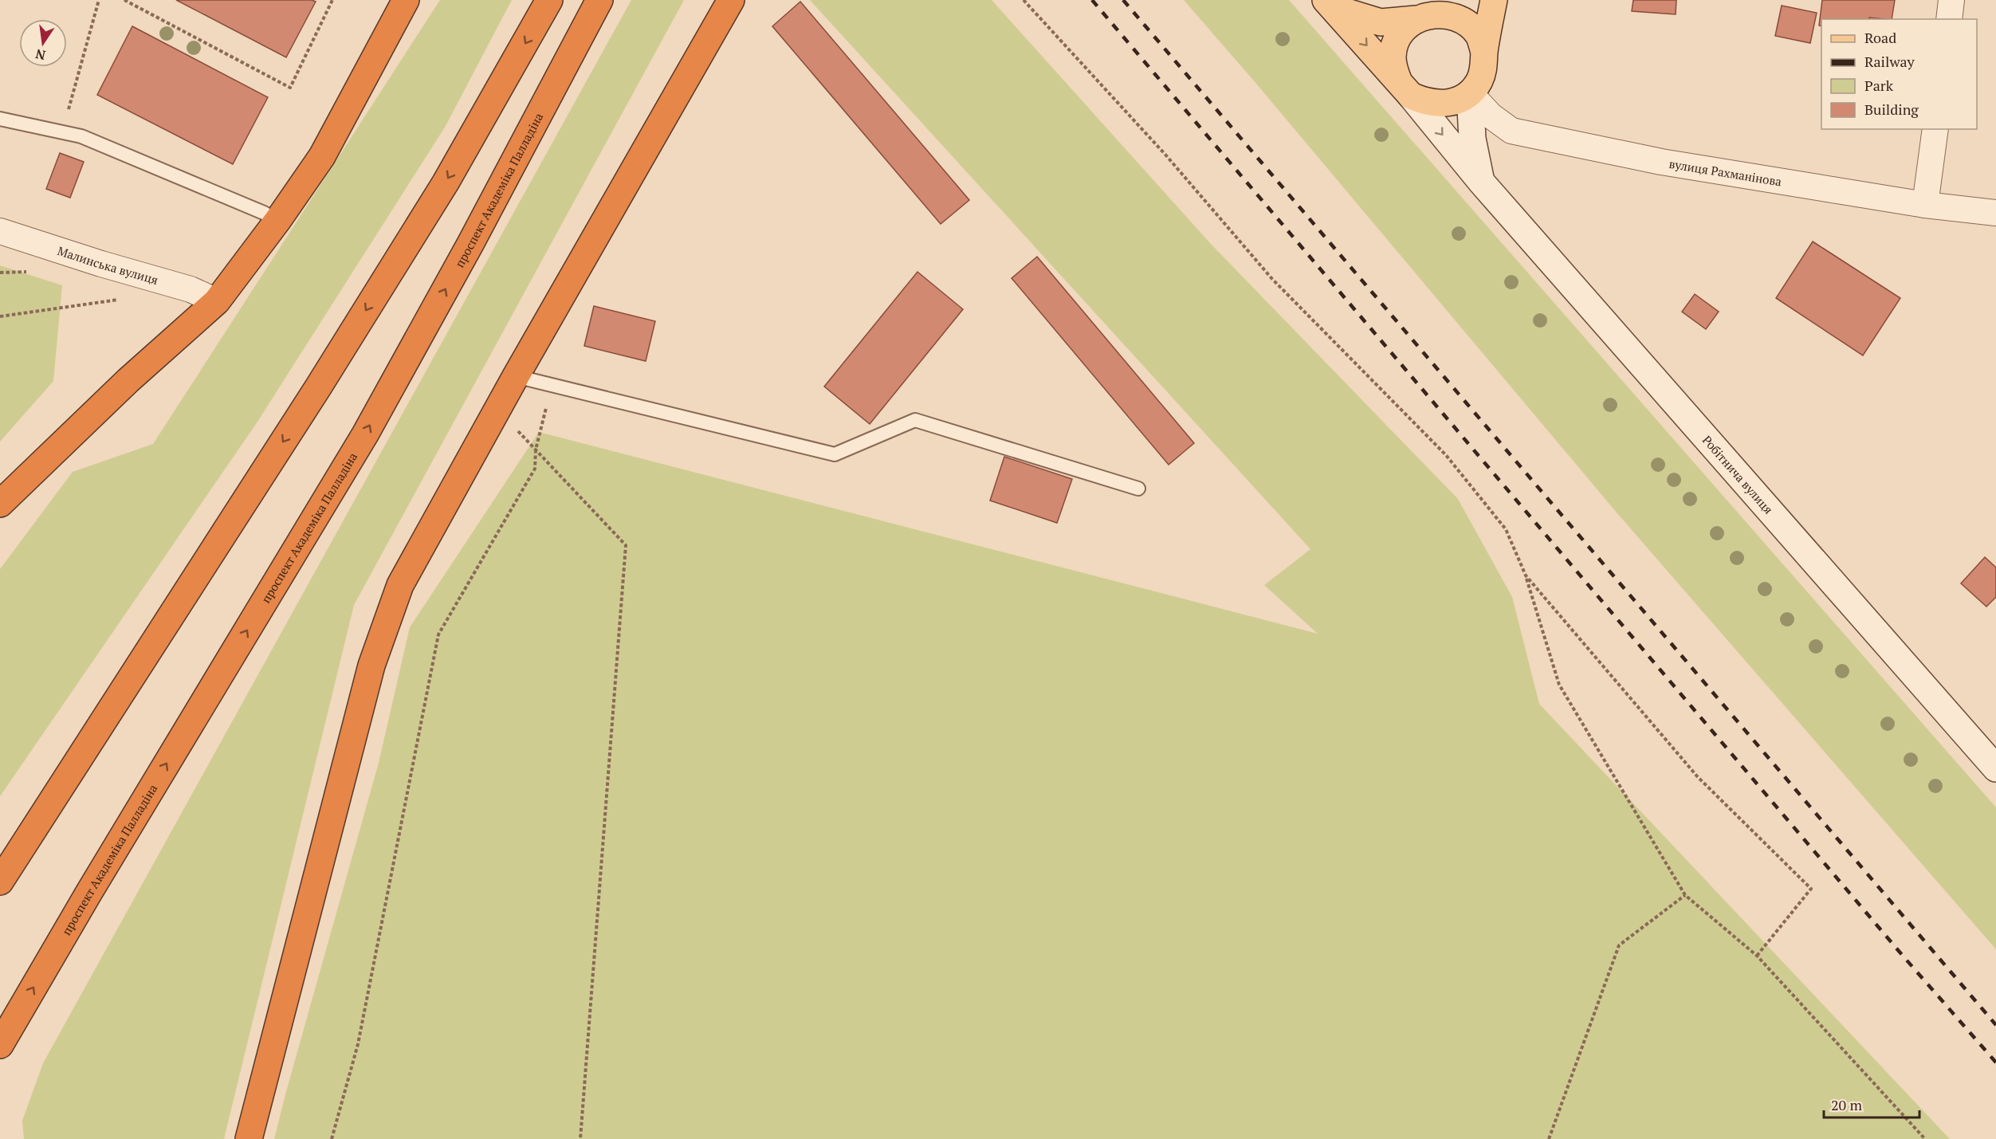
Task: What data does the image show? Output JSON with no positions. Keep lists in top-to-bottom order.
{
  "streets": {
    "highway": ["проспект Академіка Палладіна"],
    "street": ["вулиця Рахманінова", "Малинська вулиця", "Робітнича вулиця"]
  },
  "crossings": [
    ["вулиця Рахманінова", "Робітнича вулиця"]
  ],
  "legend": [
    "Road",
    "Railway",
    "Park",
    "Building"
  ],
  "scale_bar": "20 m",
  "north": "bottom"
}
